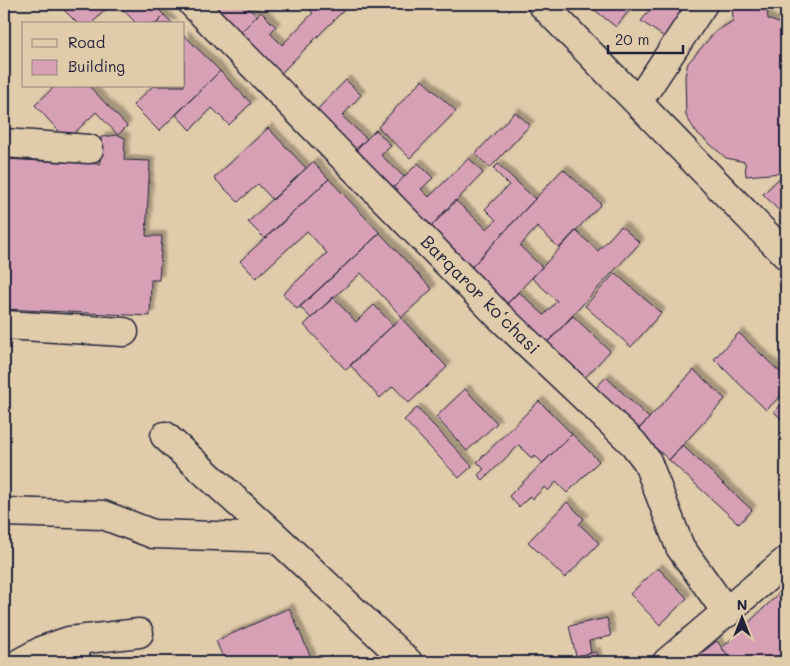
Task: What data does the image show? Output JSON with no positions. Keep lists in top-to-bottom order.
{
  "streets": {
    "street": ["Barqaror koʻchasi"]
  },
  "legend": ["Road", "Building"],
  "scale_bar": "20 m",
  "north": "top"
}
